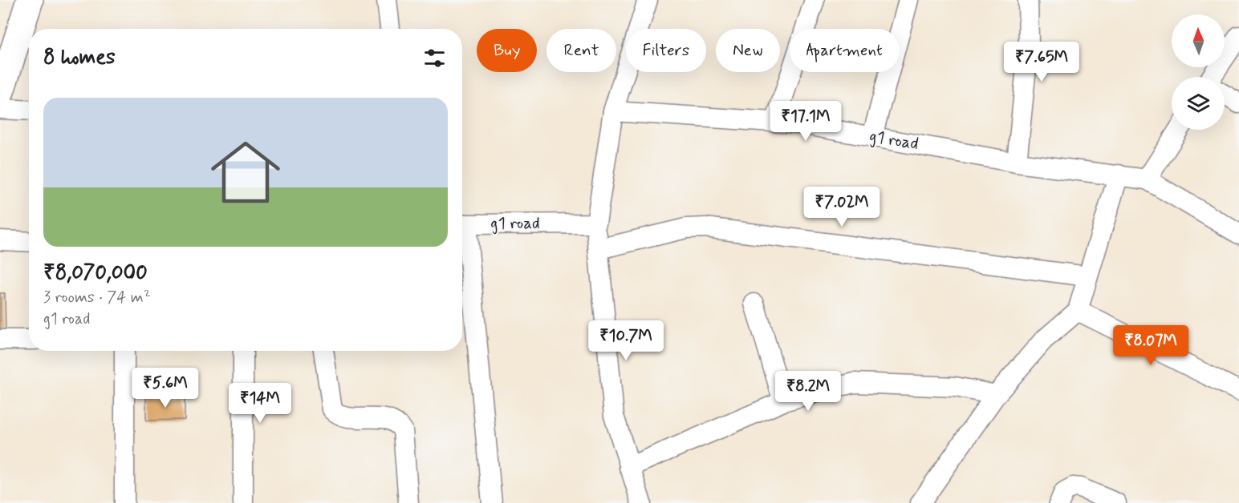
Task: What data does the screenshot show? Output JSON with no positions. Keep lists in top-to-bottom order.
{
  "streets": {
    "street": ["g1 road"]
  },
  "north": "top",
  "page": {
    "chip": [
      "Buy",
      "Rent",
      "Filters",
      "New",
      "Apartment"
    ],
    "heading": "8 homes",
    "price": [
      "₹7.65M",
      "₹17.1M",
      "₹7.02M",
      "₹10.7M",
      "₹8.07M",
      "₹5.6M",
      "₹8.2M",
      "₹14M"
    ],
    "list": [
      {
        "name": "₹8,070,000",
        "note": "3 rooms · 74 m² · g1 road"
      }
    ]
  }
}
